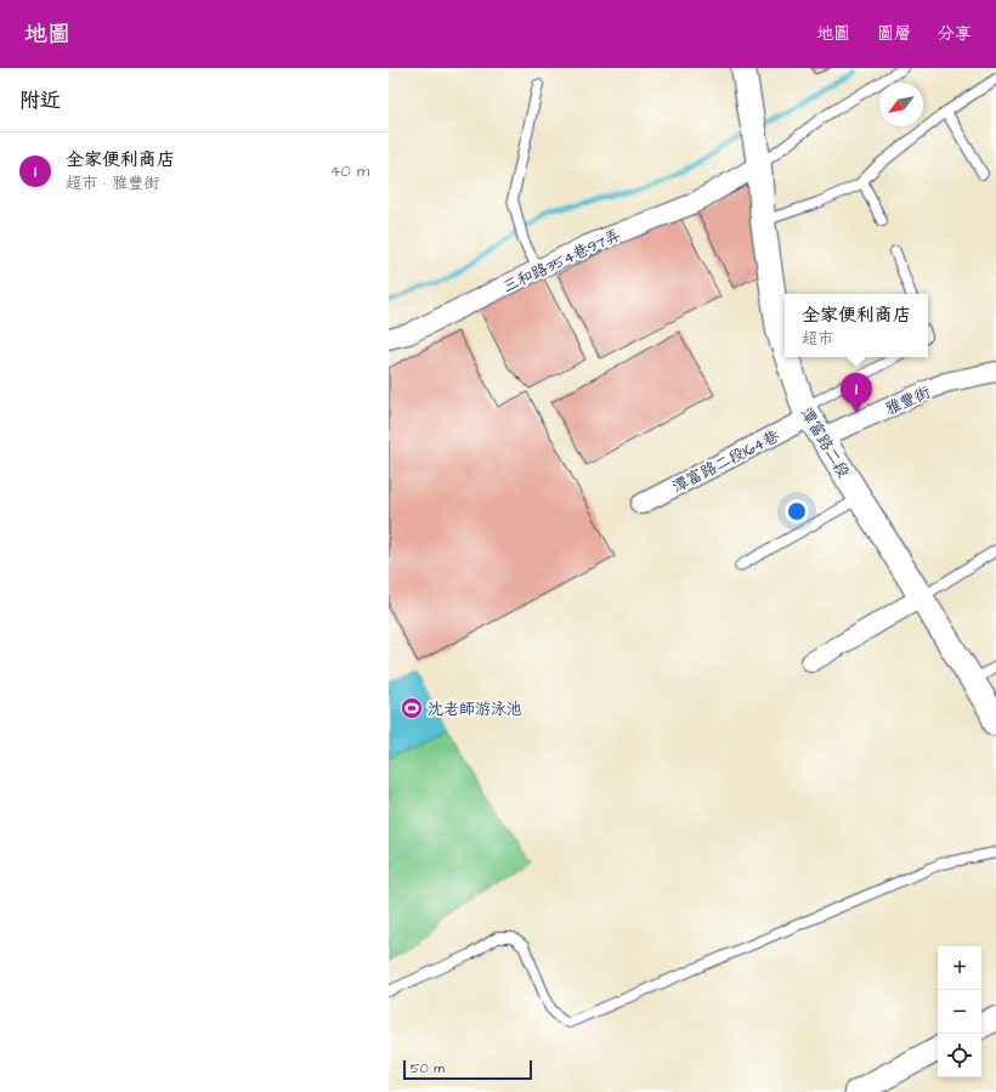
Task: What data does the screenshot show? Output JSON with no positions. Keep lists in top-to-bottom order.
{
  "streets": {
    "street": [
      "三和路354巷97弄",
      "雅豐街",
      "潭富路二段",
      "潭富路二段164巷"
    ]
  },
  "crossings": [
    ["三和路354巷97弄", "潭富路二段"],
    ["雅豐街", "潭富路二段"],
    ["潭富路二段", "潭富路二段164巷"]
  ],
  "places": {
    "sports": ["沈老師游泳池"]
  },
  "scale_bar": "50 m",
  "north": "bottom left",
  "page": {
    "header": "地圖",
    "nav": ["地圖", "圖層", "分享"],
    "heading": "附近",
    "list": [
      {
        "mark": "1",
        "name": "全家便利商店",
        "note": "超市 · 雅豐街",
        "value": "40 m"
      }
    ],
    "popup": ["全家便利商店", "超市"],
    "pins": "1",
    "map_buttons": ["+", "−"],
    "scale": "50 m"
  }
}
